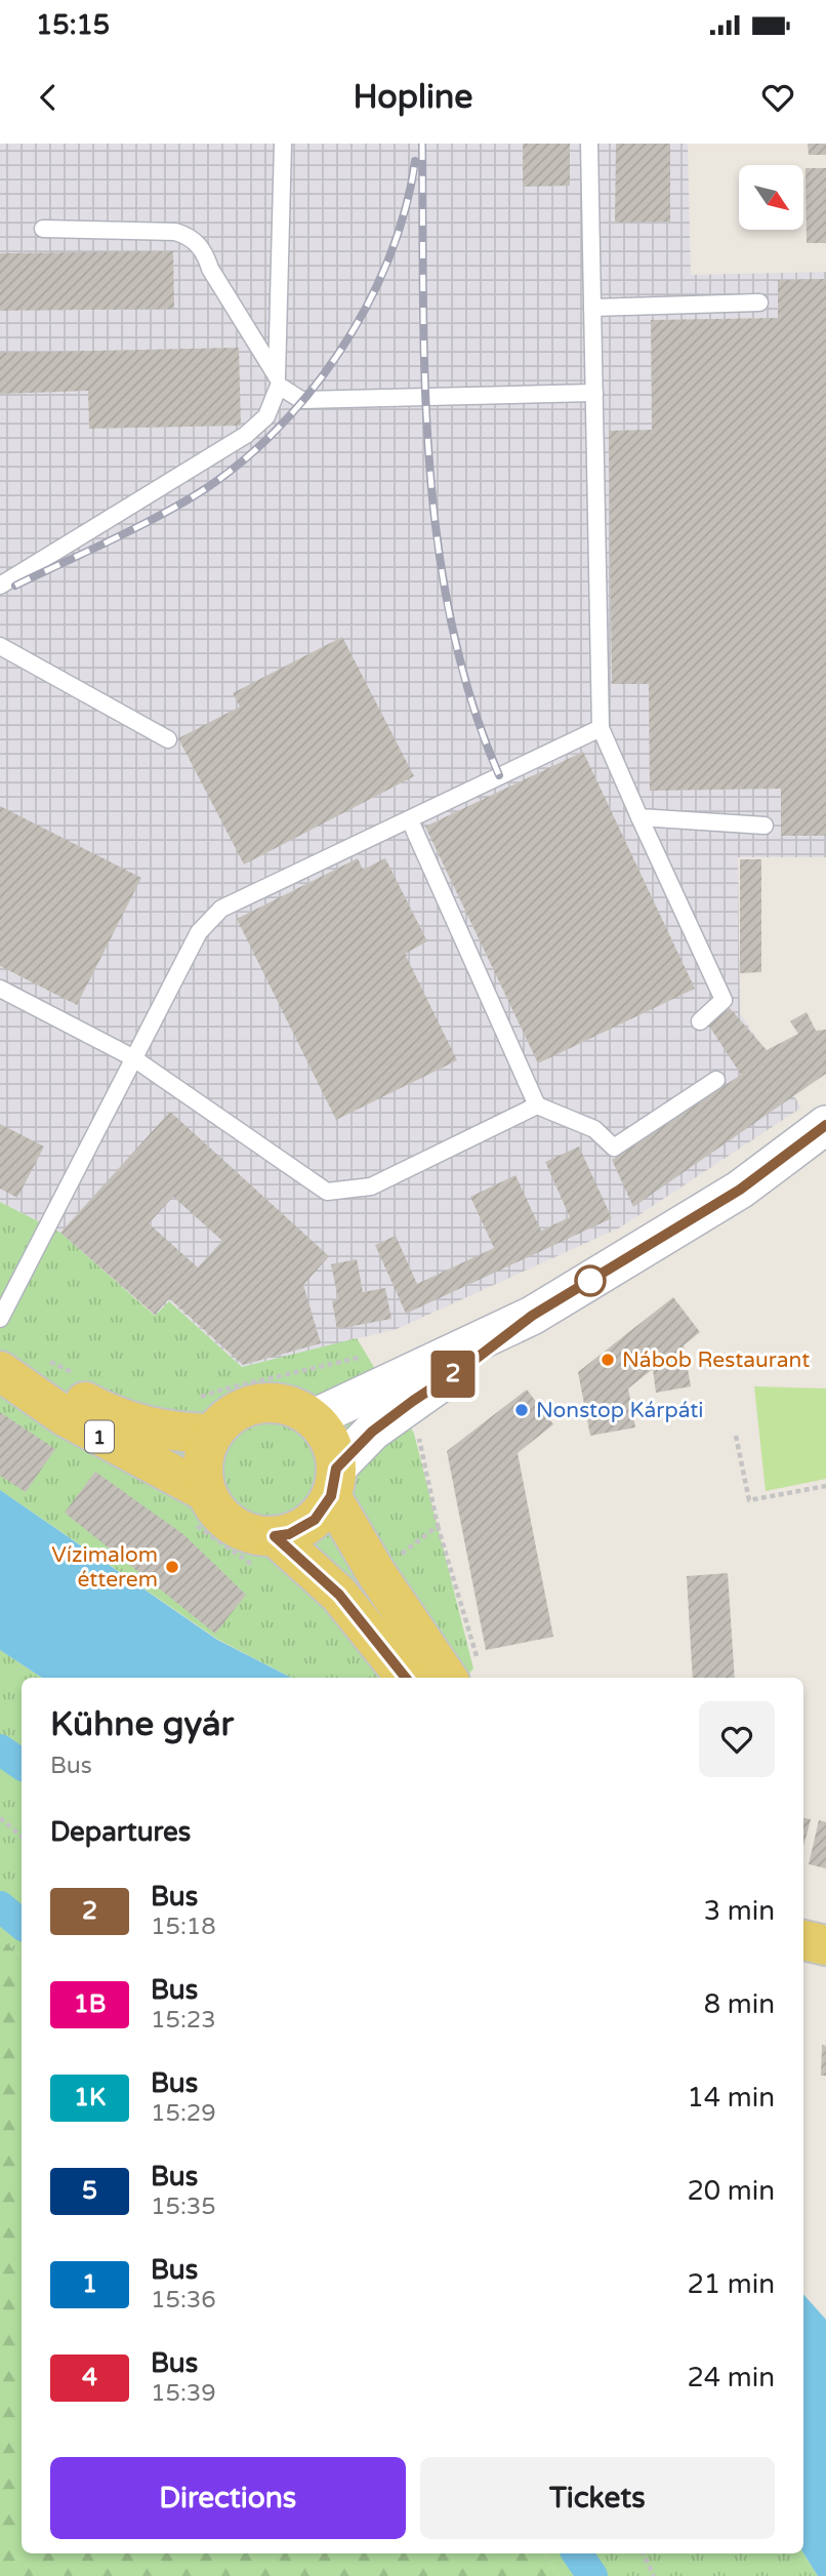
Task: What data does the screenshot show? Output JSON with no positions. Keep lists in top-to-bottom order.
{
  "streets": {
    "main road": ["1"]
  },
  "places": ["Nábob Restaurant", "Nonstop Kárpáti", "Vízimalom étterem"],
  "lines": ["bus line 2"],
  "north": "bottom right",
  "page": {
    "status": "15:15",
    "header": "Hopline",
    "on_map": "2",
    "heading": [
      ["Kühne gyár", "Bus"],
      "Departures"
    ],
    "list": [
      {
        "mark": "2",
        "name": "Bus",
        "note": "15:18",
        "value": "3 min"
      },
      {
        "mark": "1B",
        "name": "Bus",
        "note": "15:23",
        "value": "8 min"
      },
      {
        "mark": "1K",
        "name": "Bus",
        "note": "15:29",
        "value": "14 min"
      },
      {
        "mark": "5",
        "name": "Bus",
        "note": "15:35",
        "value": "20 min"
      },
      {
        "mark": "1",
        "name": "Bus",
        "note": "15:36",
        "value": "21 min"
      },
      {
        "mark": "4",
        "name": "Bus",
        "note": "15:39",
        "value": "24 min"
      }
    ],
    "buttons": ["Directions", "Tickets"]
  }
}
